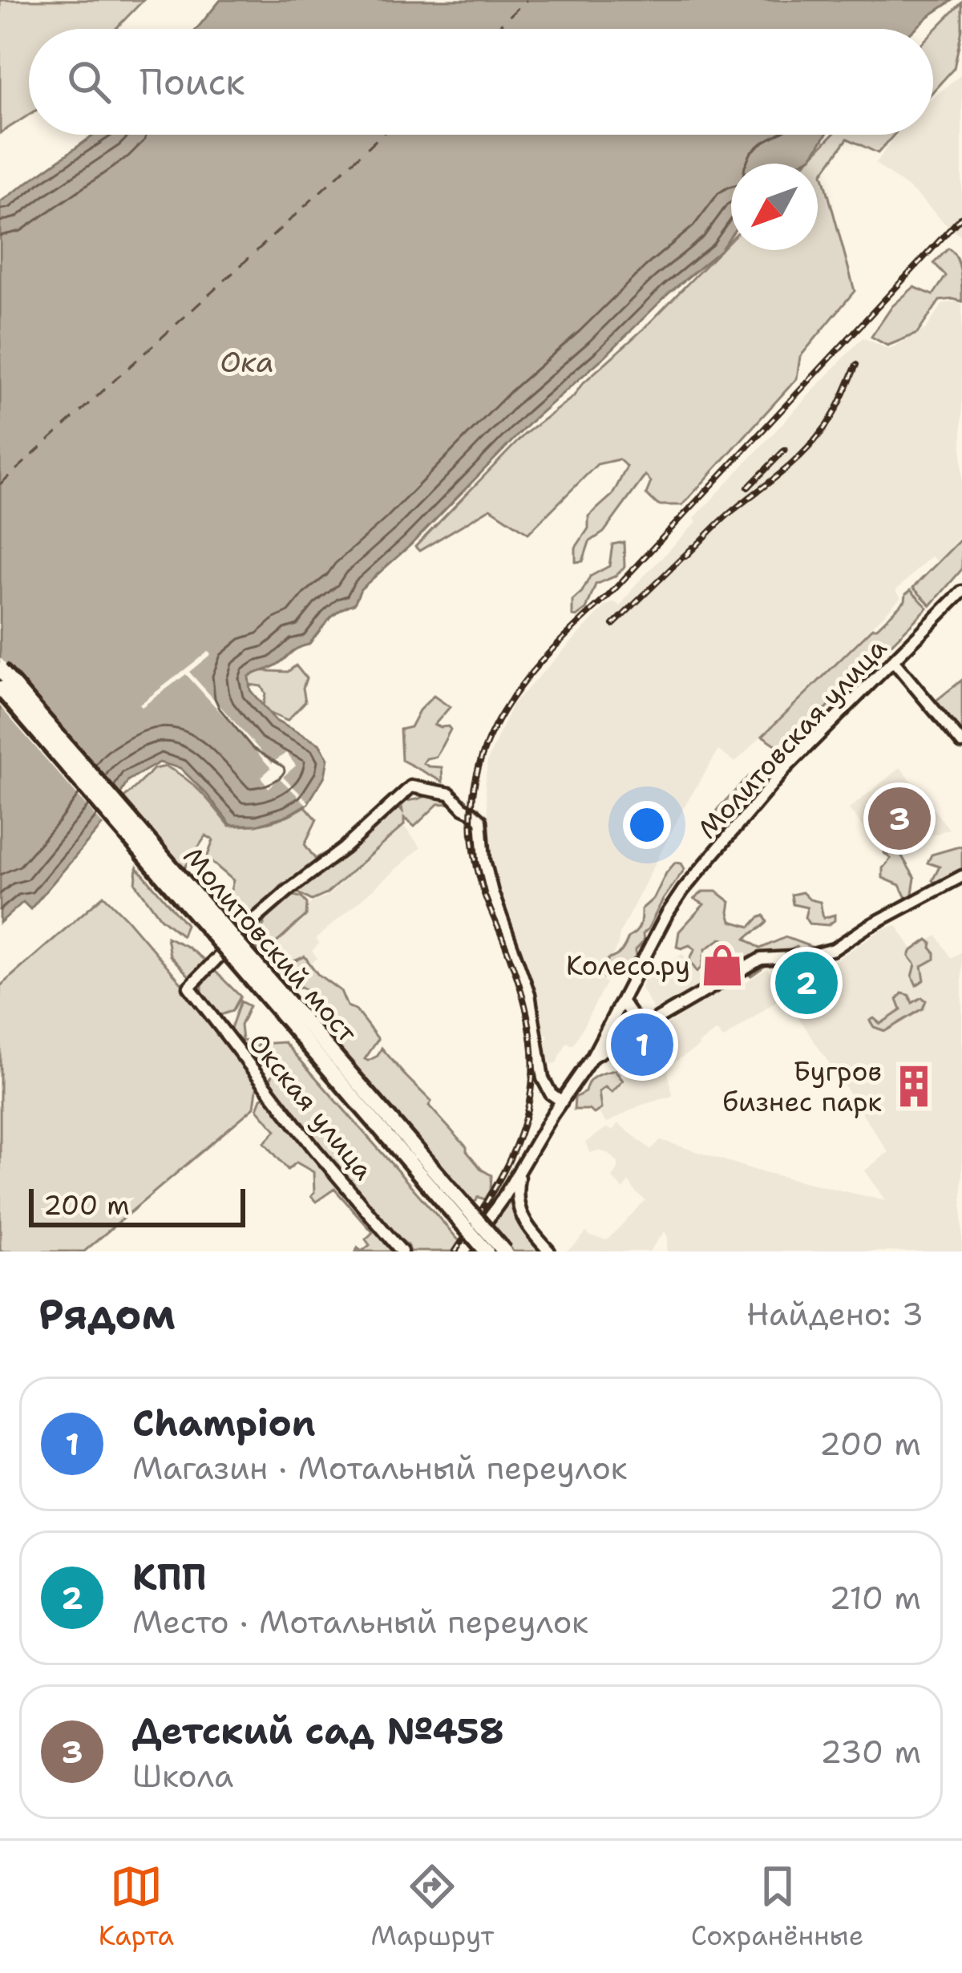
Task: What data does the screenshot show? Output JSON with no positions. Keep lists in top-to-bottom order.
{
  "streets": {
    "main road": ["Молитовский мост"],
    "street": ["Молитовская улица", "Окская улица"]
  },
  "crossings": [
    ["Молитовская улица", "Окская улица"]
  ],
  "water": ["Ока"],
  "places": {
    "shop": ["Колесо.ру"],
    "building": ["Бугров бизнес парк"]
  },
  "scale_bar": "200 m",
  "north": "bottom left",
  "page": {
    "search": "Поиск",
    "pins": ["3", "2", "1"],
    "scale": "200 m",
    "heading": ["Рядом", "Найдено: 3"],
    "list": [
      {
        "mark": "1",
        "name": "Champion",
        "note": "Магазин · Мотальный переулок",
        "value": "200 m"
      },
      {
        "mark": "2",
        "name": "КПП",
        "note": "Место · Мотальный переулок",
        "value": "210 m"
      },
      {
        "mark": "3",
        "name": "Детский сад №458",
        "note": "Школа",
        "value": "230 m"
      }
    ],
    "nav": ["Карта", "Маршрут", "Сохранённые"]
  }
}
